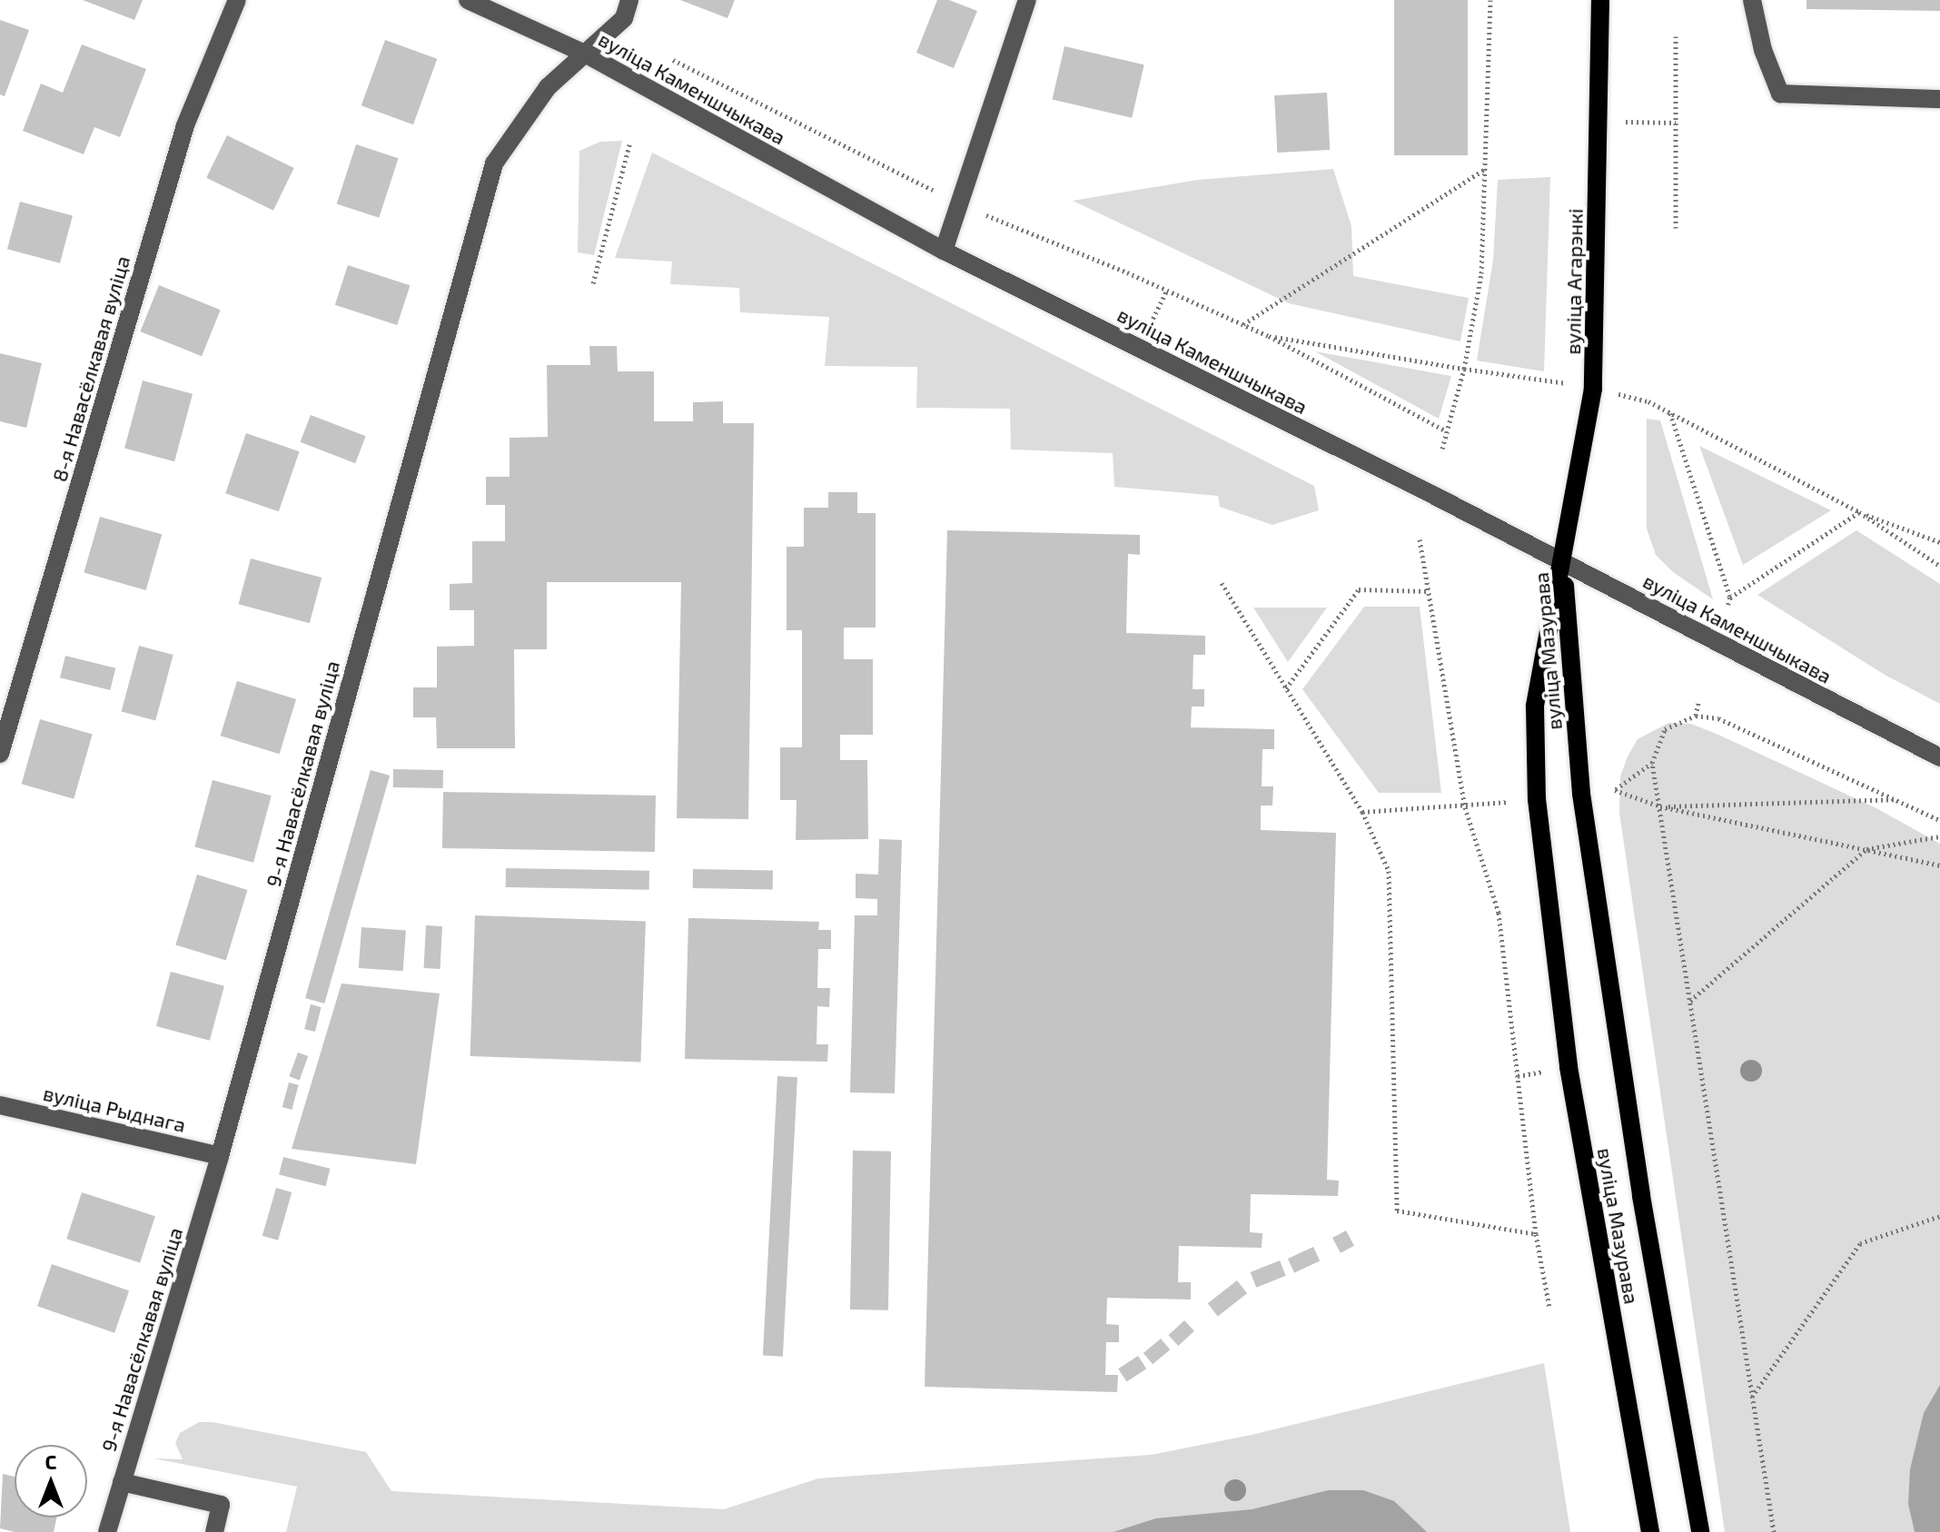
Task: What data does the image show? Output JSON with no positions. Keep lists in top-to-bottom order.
{
  "streets": {
    "main road": ["вуліца Агарэнкі", "вуліца Мазурава"],
    "street": [
      "вуліца Каменшчыкава",
      "8-я Навасёлкавая вуліца",
      "9-я Навасёлкавая вуліца",
      "вуліца Рыднага"
    ]
  },
  "crossings": [
    ["вуліца Каменшчыкава", "вуліца Агарэнкі"],
    ["вуліца Каменшчыкава", "вуліца Мазурава"],
    ["вуліца Каменшчыкава", "9-я Навасёлкавая вуліца"],
    ["вуліца Агарэнкі", "вуліца Мазурава"],
    ["9-я Навасёлкавая вуліца", "вуліца Рыднага"]
  ],
  "north": "top"
}
